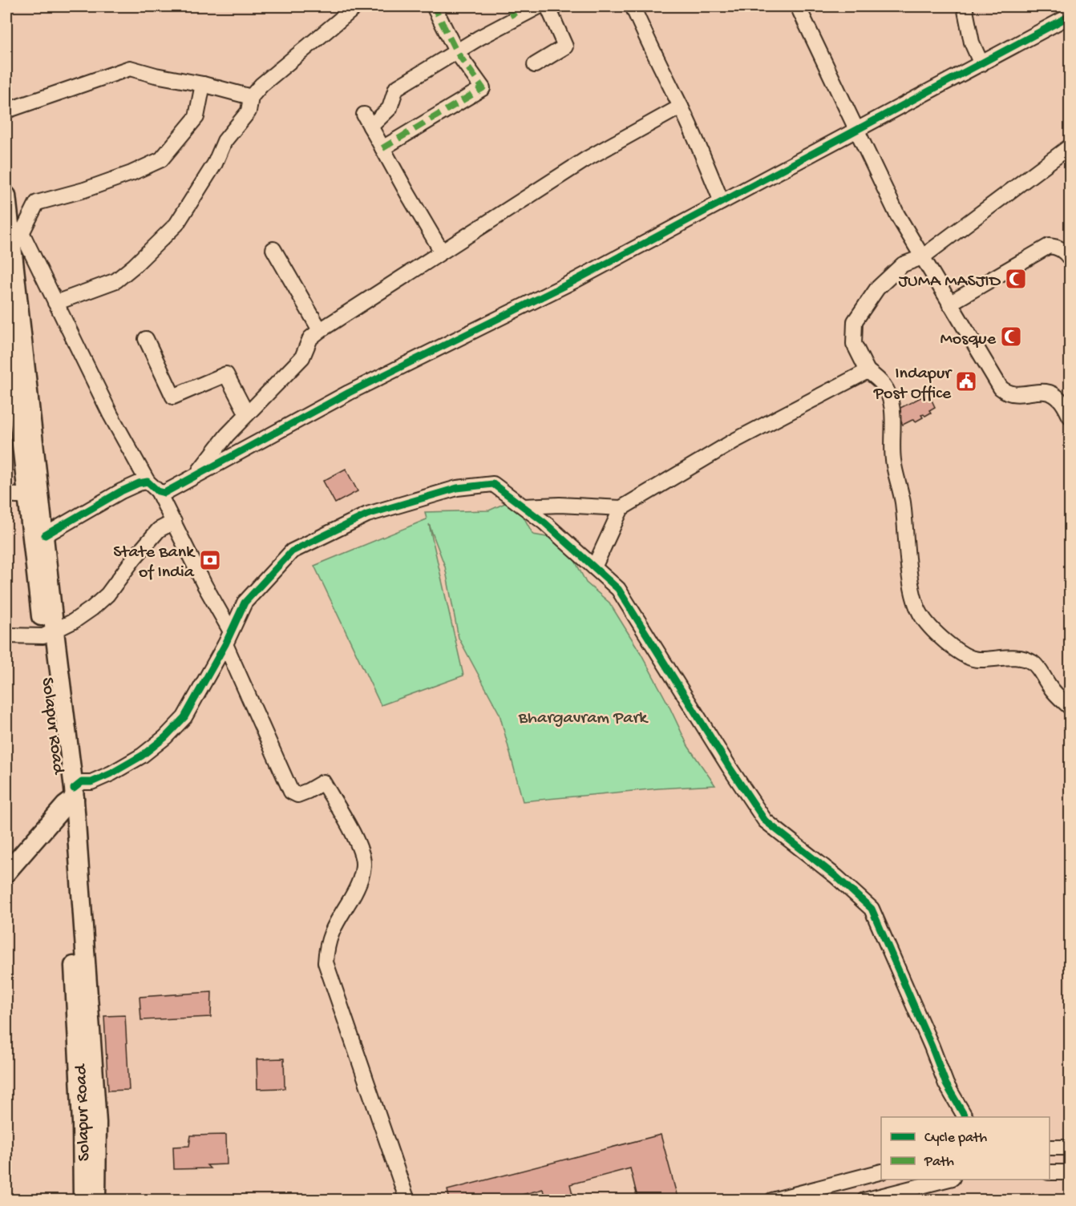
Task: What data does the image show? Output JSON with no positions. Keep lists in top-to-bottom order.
{
  "streets": {
    "main road": ["Solapur Road"]
  },
  "parks": ["Bhargavram Park"],
  "places": {
    "mosque": ["JUMA MASJID", "Mosque"],
    "public building": ["Indapur Post Office"],
    "bank": ["State Bank of India"]
  },
  "legend": ["Cycle path", "Path"]
}
